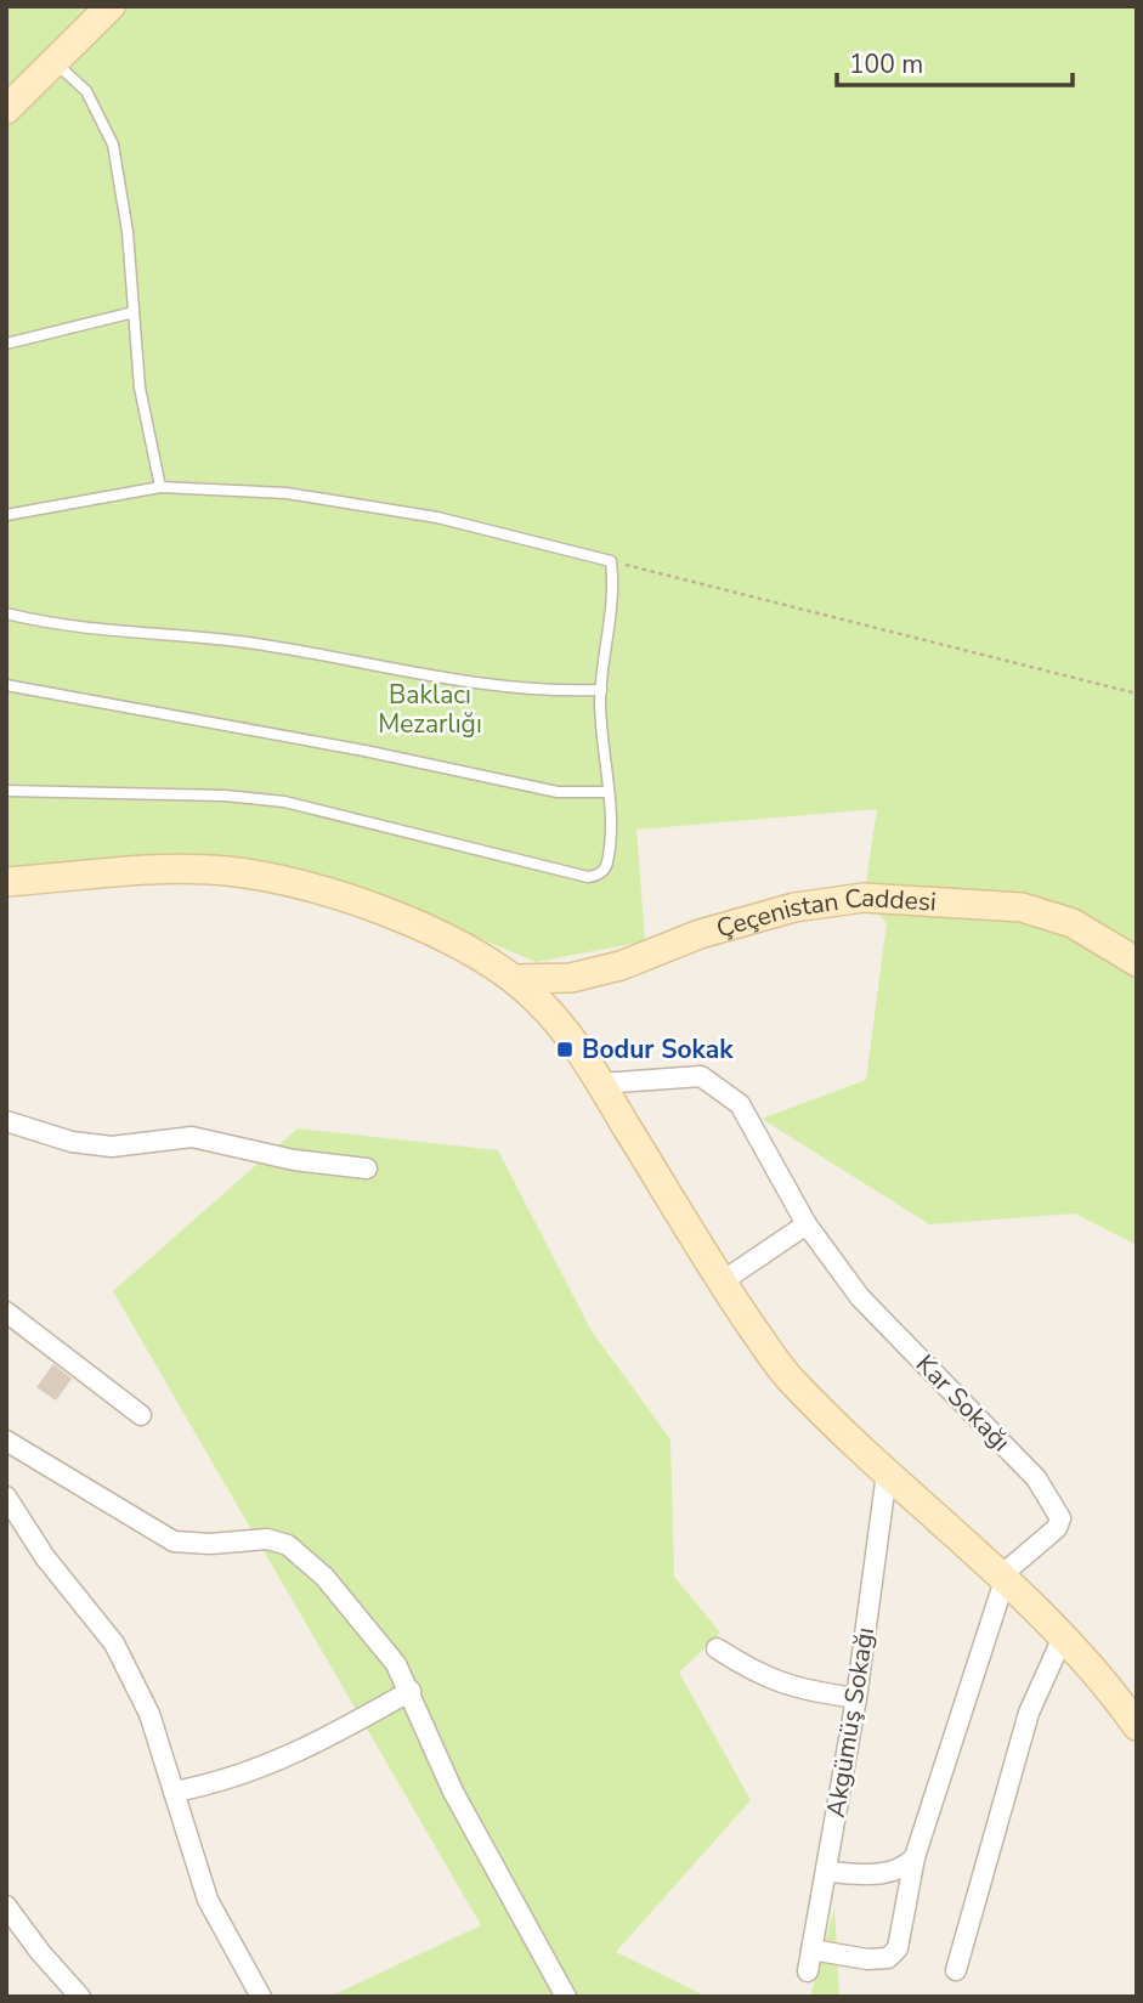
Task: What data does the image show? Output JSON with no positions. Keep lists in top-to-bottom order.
{
  "streets": {
    "street": ["Çeçenistan Caddesi", "Kar Sokağı", "Akgümüş Sokağı"]
  },
  "parks": ["Baklacı Mezarlığı"],
  "places": {
    "transit": ["Bodur Sokak"]
  },
  "scale_bar": "100 m"
}
